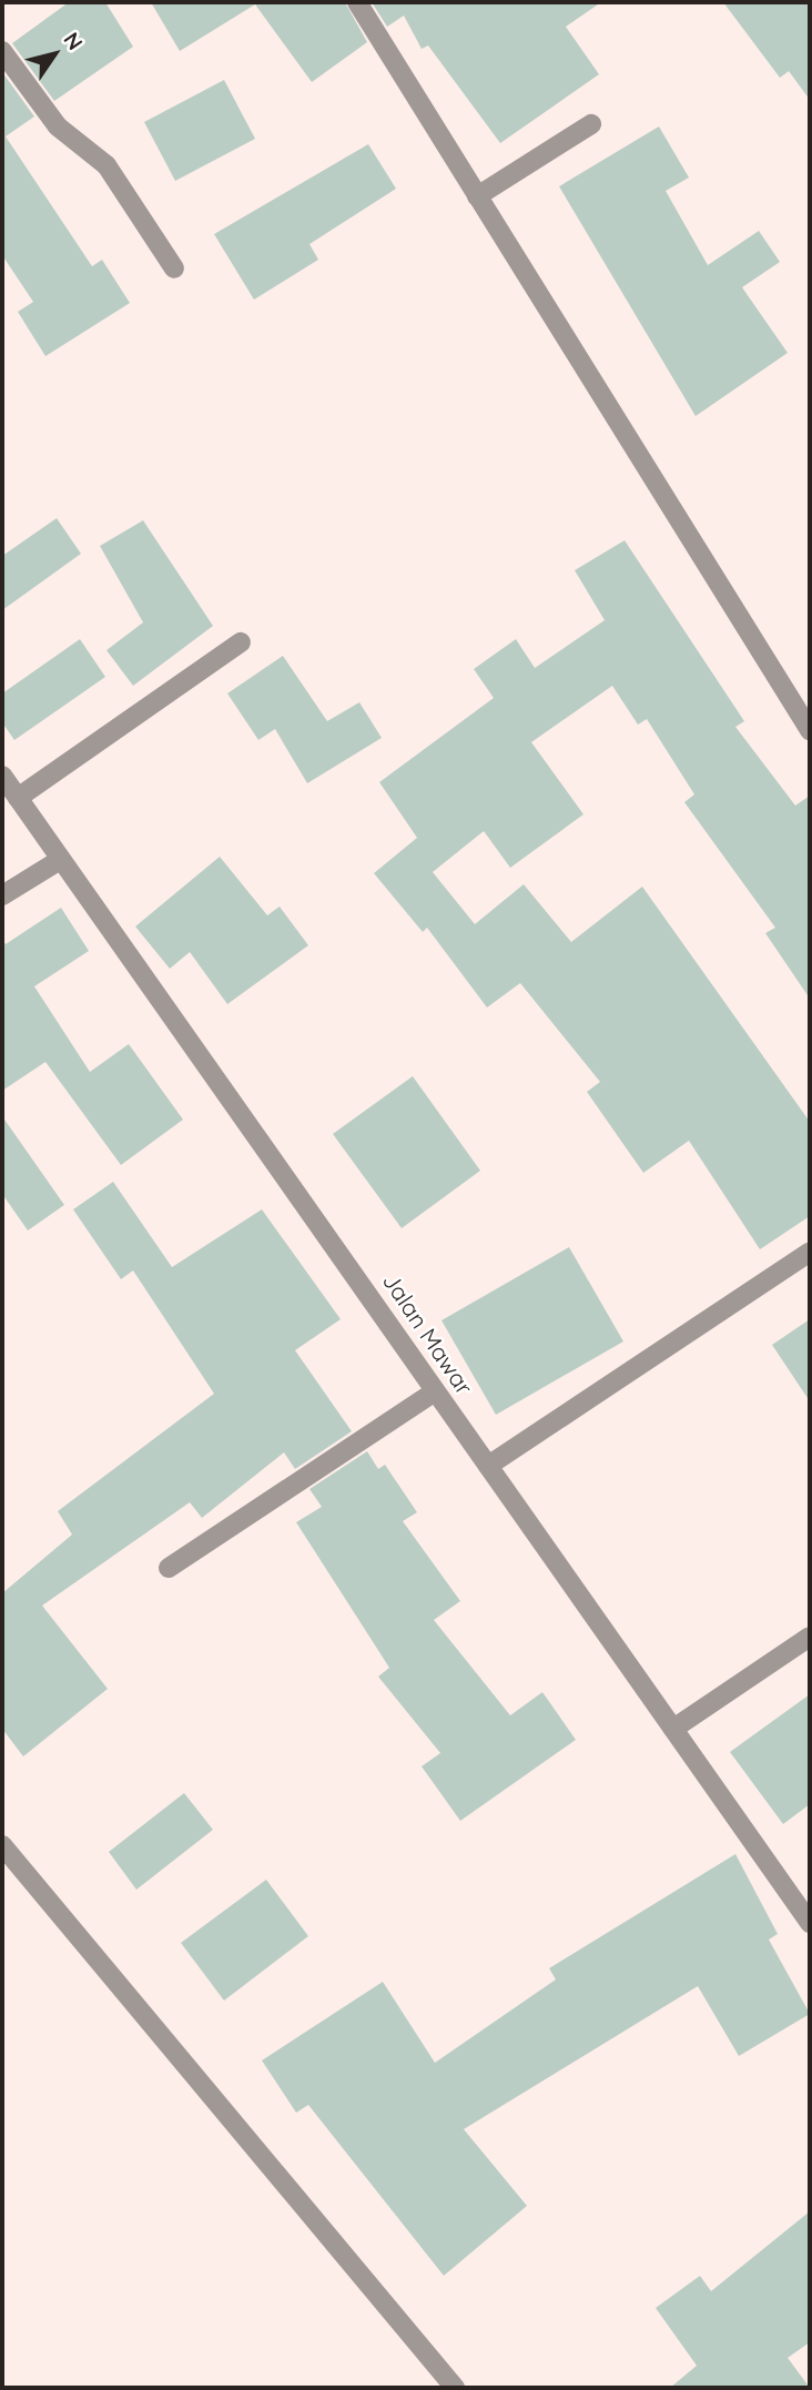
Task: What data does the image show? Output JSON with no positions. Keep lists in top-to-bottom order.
{
  "streets": {
    "street": ["Jalan Mawar"]
  },
  "north": "top right"
}
